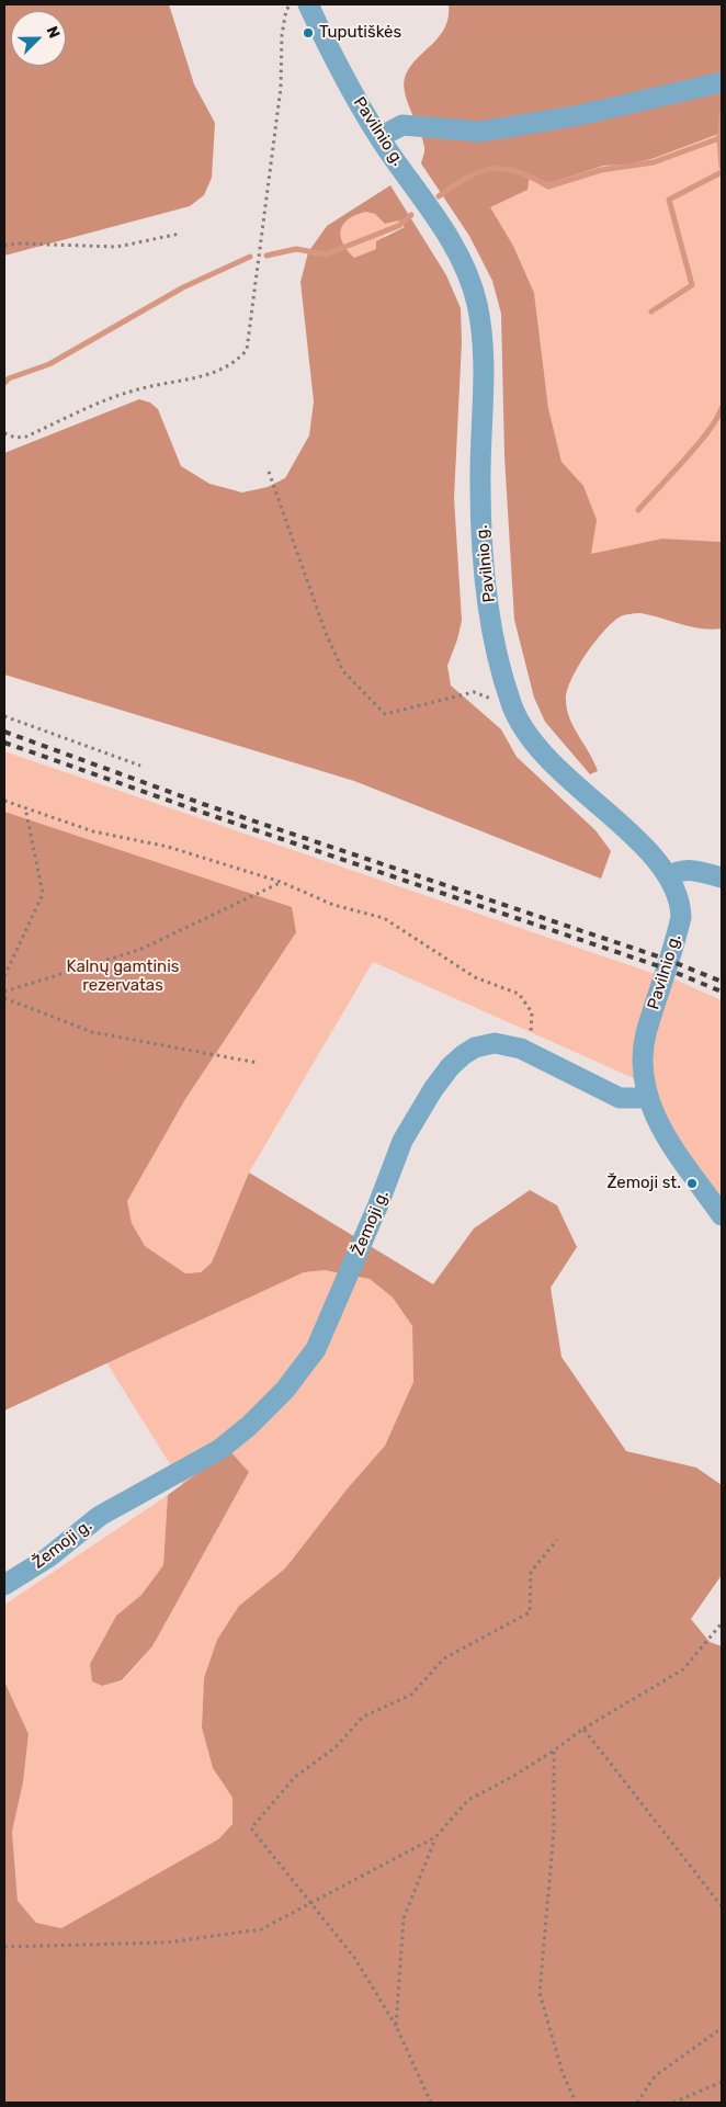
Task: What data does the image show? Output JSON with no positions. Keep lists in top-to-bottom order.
{
  "streets": {
    "street": ["Pavilnio g.", "Žemoji g."]
  },
  "crossings": [
    ["Pavilnio g.", "Žemoji g."]
  ],
  "parks": ["Kalnų gamtinis rezervatas"],
  "places": ["Tuputiškės", "Žemoji st."],
  "north": "top right"
}
